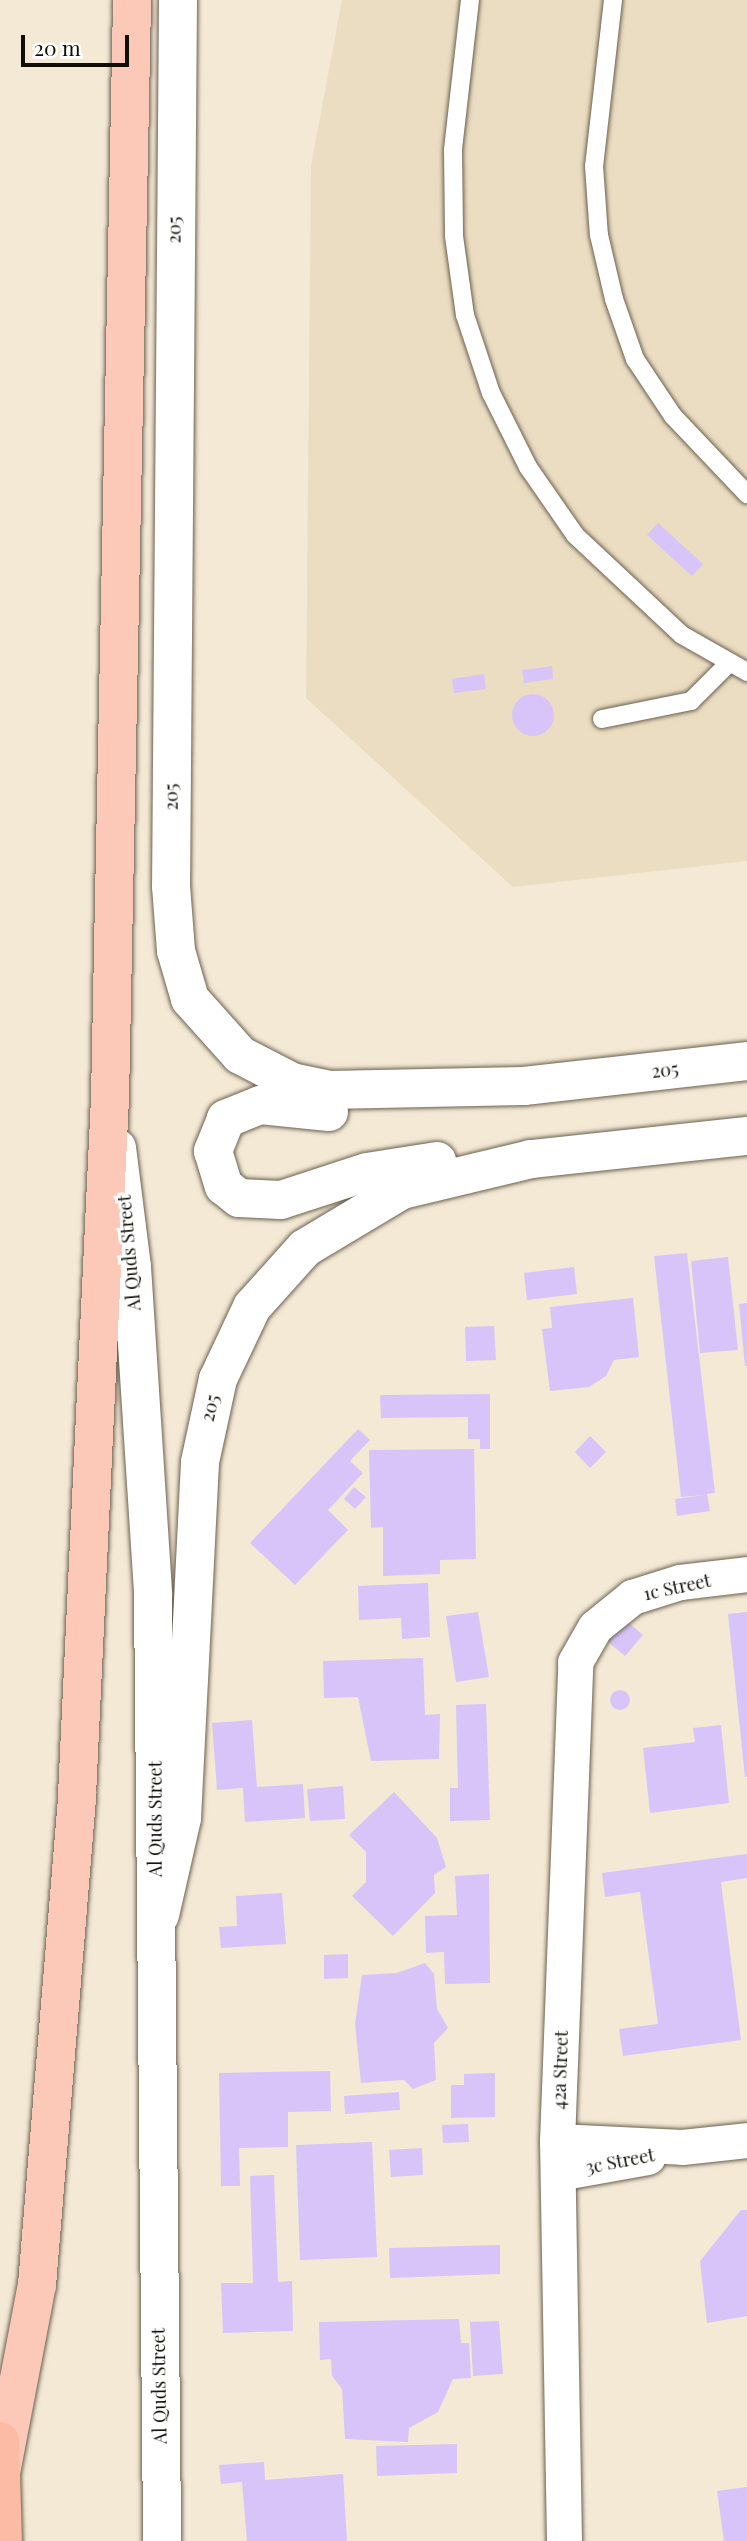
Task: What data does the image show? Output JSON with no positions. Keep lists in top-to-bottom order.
{
  "streets": {
    "street": [
      "205",
      "Al Quds Street",
      "1c Street",
      "42a Street",
      "3c Street"
    ]
  },
  "crossings": [
    ["205", "Al Quds Street"],
    ["1c Street", "42a Street"],
    ["42a Street", "3c Street"]
  ],
  "scale_bar": "20 m"
}
